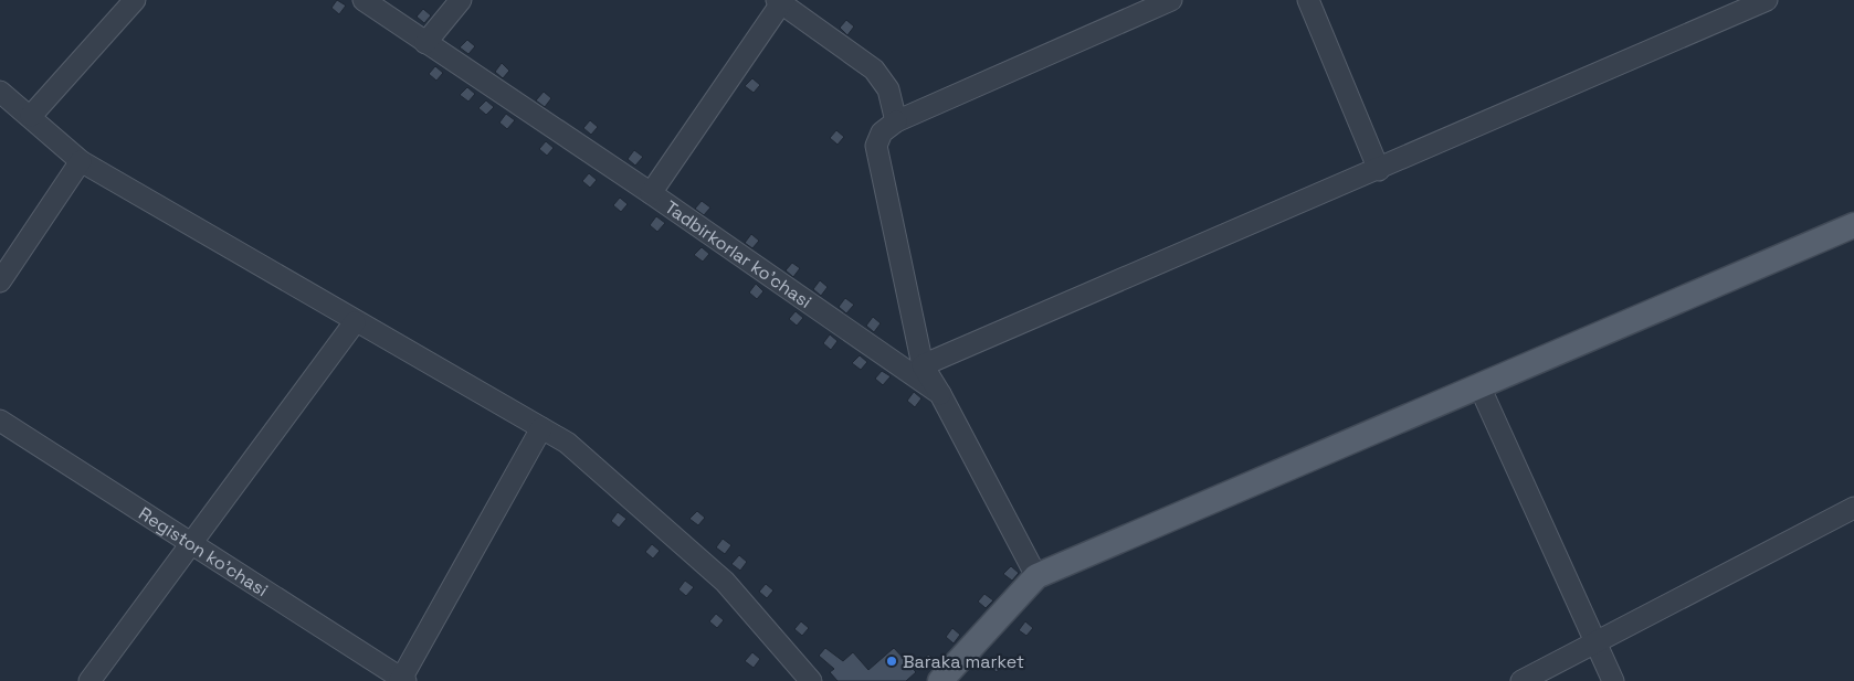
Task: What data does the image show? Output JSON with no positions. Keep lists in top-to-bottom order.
{
  "streets": {
    "street": ["Tadbirkorlar ko'chasi", "Registon ko'chasi"]
  },
  "places": ["Baraka market"]
}
